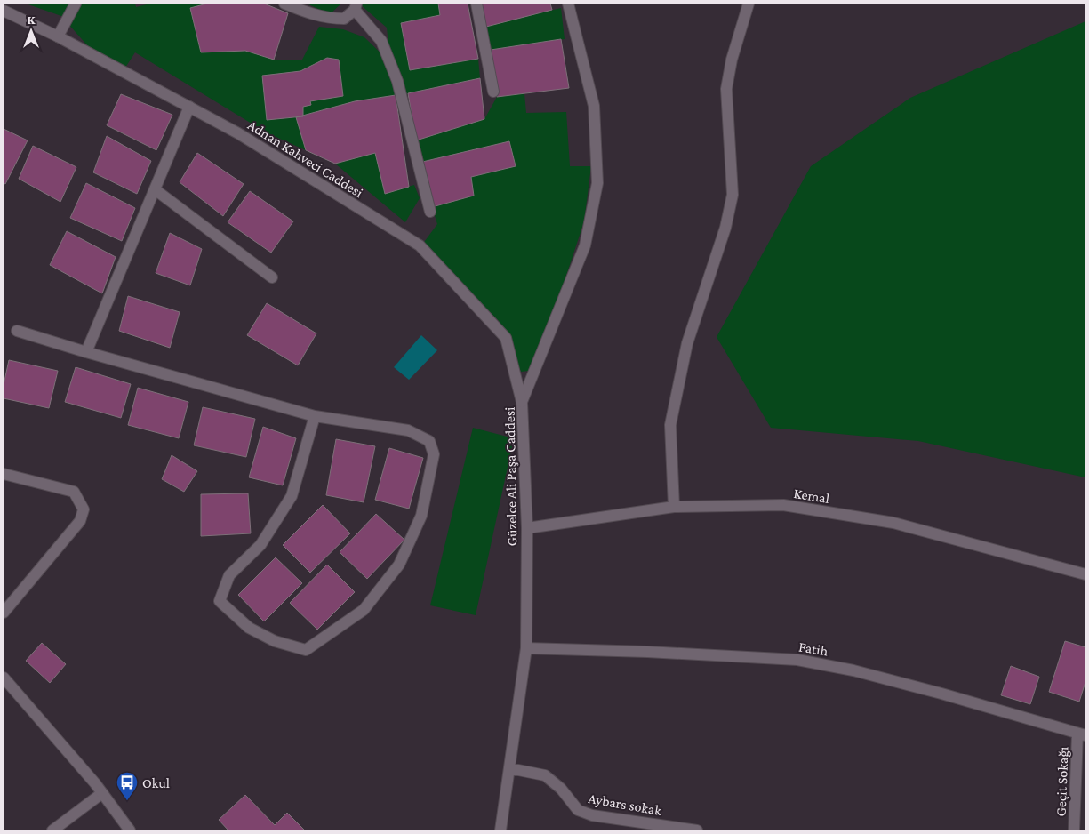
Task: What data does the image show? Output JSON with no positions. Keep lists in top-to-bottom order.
{
  "streets": {
    "street": [
      "Adnan Kahveci Caddesi",
      "Güzelce Ali Paşa Caddesi",
      "Kemal",
      "Fatih",
      "Geçit Sokağı",
      "Aybars sokak"
    ]
  },
  "crossings": [
    ["Adnan Kahveci Caddesi", "Güzelce Ali Paşa Caddesi"],
    ["Güzelce Ali Paşa Caddesi", "Kemal"],
    ["Güzelce Ali Paşa Caddesi", "Fatih"],
    ["Güzelce Ali Paşa Caddesi", "Aybars sokak"],
    ["Fatih", "Geçit Sokağı"]
  ],
  "places": {
    "bus stop": ["Okul"]
  },
  "north": "top"
}
